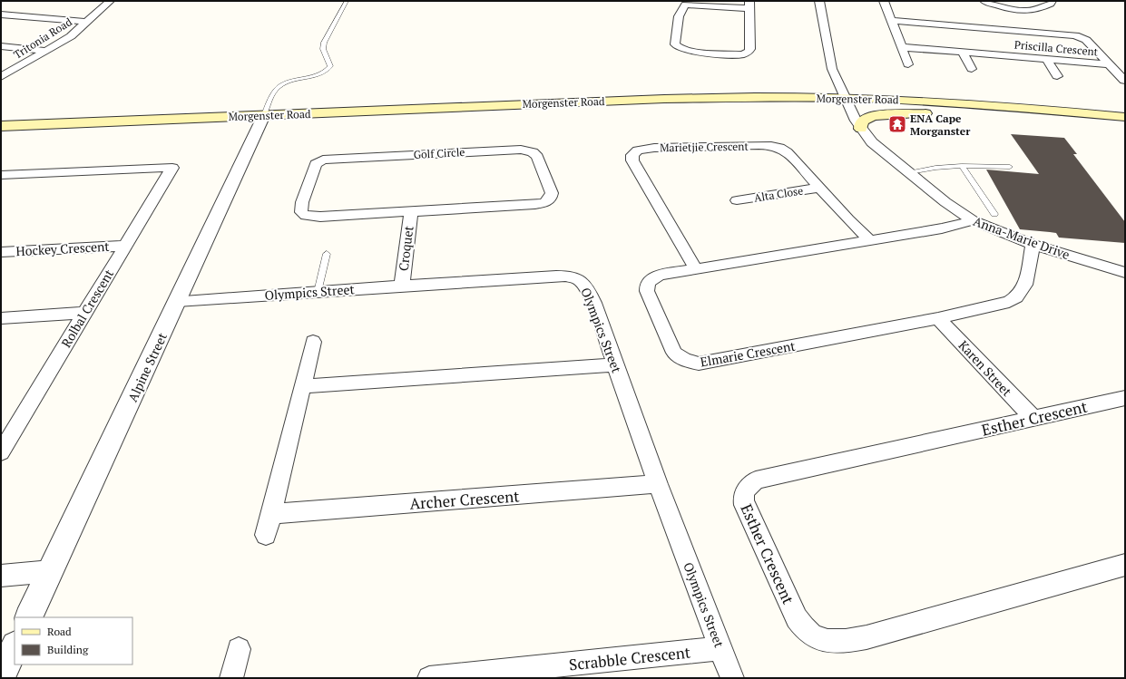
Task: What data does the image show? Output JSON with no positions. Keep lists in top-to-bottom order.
{
  "streets": {
    "main road": ["Morgenster Road"],
    "street": [
      "Tritonia Road",
      "Priscilla Crescent",
      "Marietjie Crescent",
      "Golf Circle",
      "Alta Close",
      "Anna-Marie Drive",
      "Hockey Crescent",
      "Croquet",
      "Olympics Street",
      "Rolbal Crescent",
      "Elmarie Crescent",
      "Alpine Street",
      "Karen Street",
      "Esther Crescent",
      "Archer Crescent",
      "Scrabble Crescent"
    ]
  },
  "crossings": [
    ["Morgenster Road", "Anna-Marie Drive"],
    ["Morgenster Road", "Alpine Street"],
    ["Marietjie Crescent", "Alta Close"],
    ["Marietjie Crescent", "Elmarie Crescent"],
    ["Golf Circle", "Croquet"],
    ["Anna-Marie Drive", "Elmarie Crescent"],
    ["Hockey Crescent", "Rolbal Crescent"],
    ["Croquet", "Olympics Street"],
    ["Olympics Street", "Alpine Street"],
    ["Olympics Street", "Archer Crescent"],
    ["Olympics Street", "Scrabble Crescent"],
    ["Elmarie Crescent", "Karen Street"],
    ["Karen Street", "Esther Crescent"]
  ],
  "places": {
    "temple": ["ENA Cape Morganster"]
  },
  "legend": ["Road", "Building"]
}
